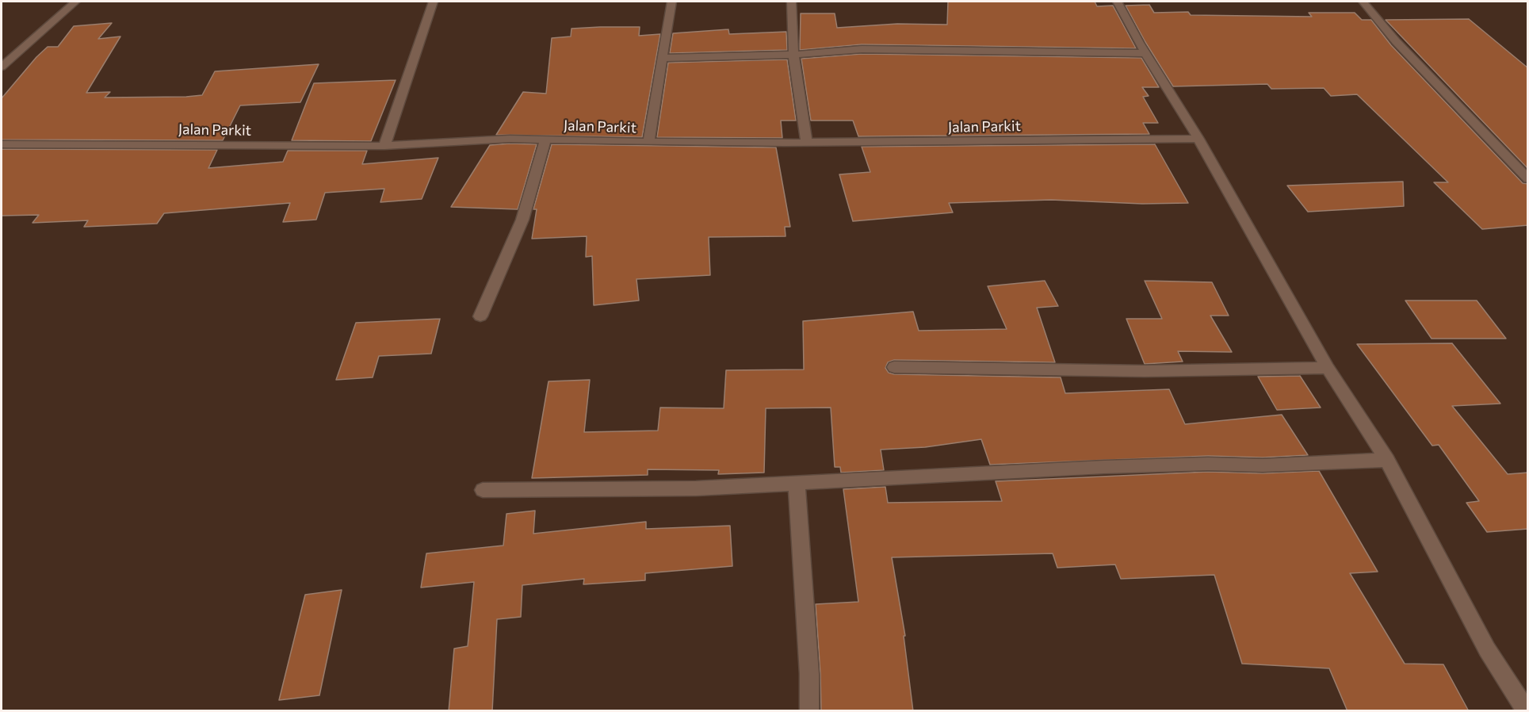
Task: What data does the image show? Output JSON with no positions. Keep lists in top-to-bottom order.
{
  "streets": {
    "street": ["Jalan Parkit"]
  }
}
